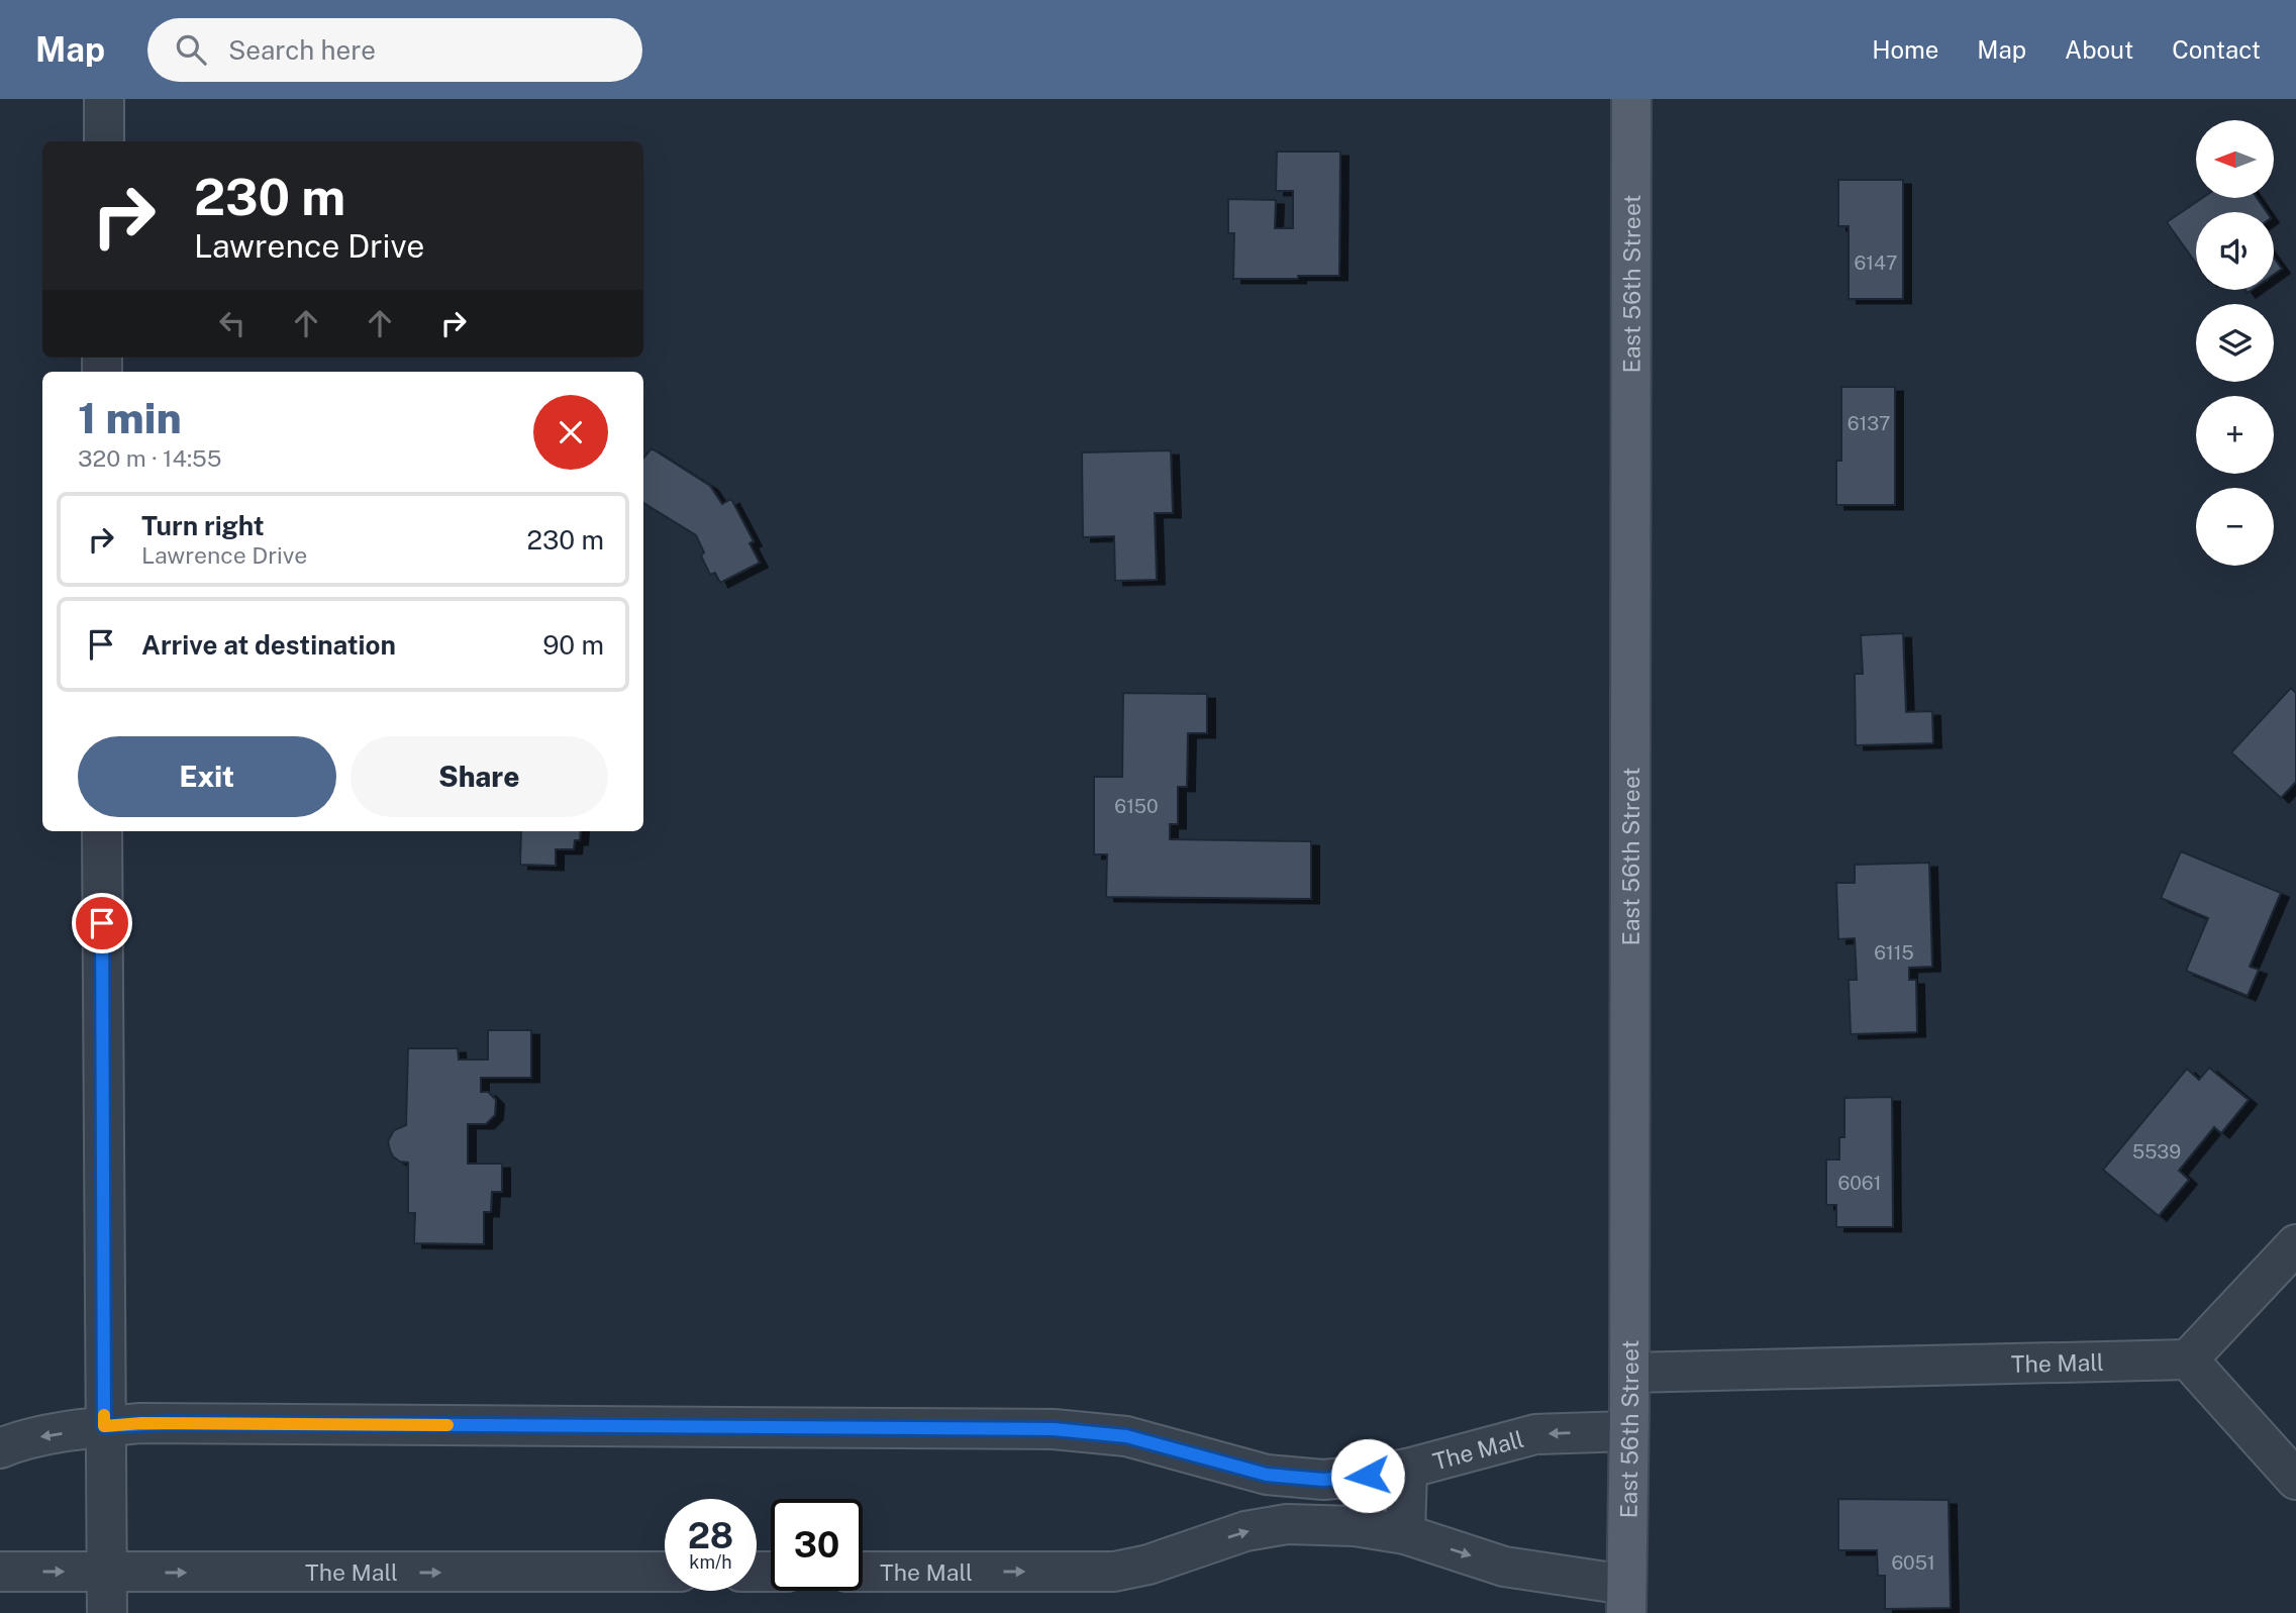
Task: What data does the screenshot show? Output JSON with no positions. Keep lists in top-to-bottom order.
{
  "streets": {
    "main road": ["East 56th Street"],
    "street": ["The Mall"]
  },
  "crossings": [
    ["East 56th Street", "The Mall"]
  ],
  "house_numbers": [
    "6147",
    "6137",
    "6150",
    "6115",
    "5539",
    "6061",
    "6051"
  ],
  "north": "left",
  "page": {
    "header": "Map",
    "search": "Search here",
    "nav": [
      "Home",
      "Map",
      "About",
      "Contact"
    ],
    "map_buttons": ["+", "−"],
    "turn": ["230 m", "Lawrence Drive"],
    "heading": ["1 min", "320 m · 14:55"],
    "list": [
      {
        "name": "Turn right",
        "note": "Lawrence Drive",
        "value": "230 m"
      },
      {
        "name": "Arrive at destination",
        "value": "90 m"
      }
    ],
    "buttons": ["Exit", "Share"],
    "speed": "28 km/h",
    "limit": "30"
  }
}
